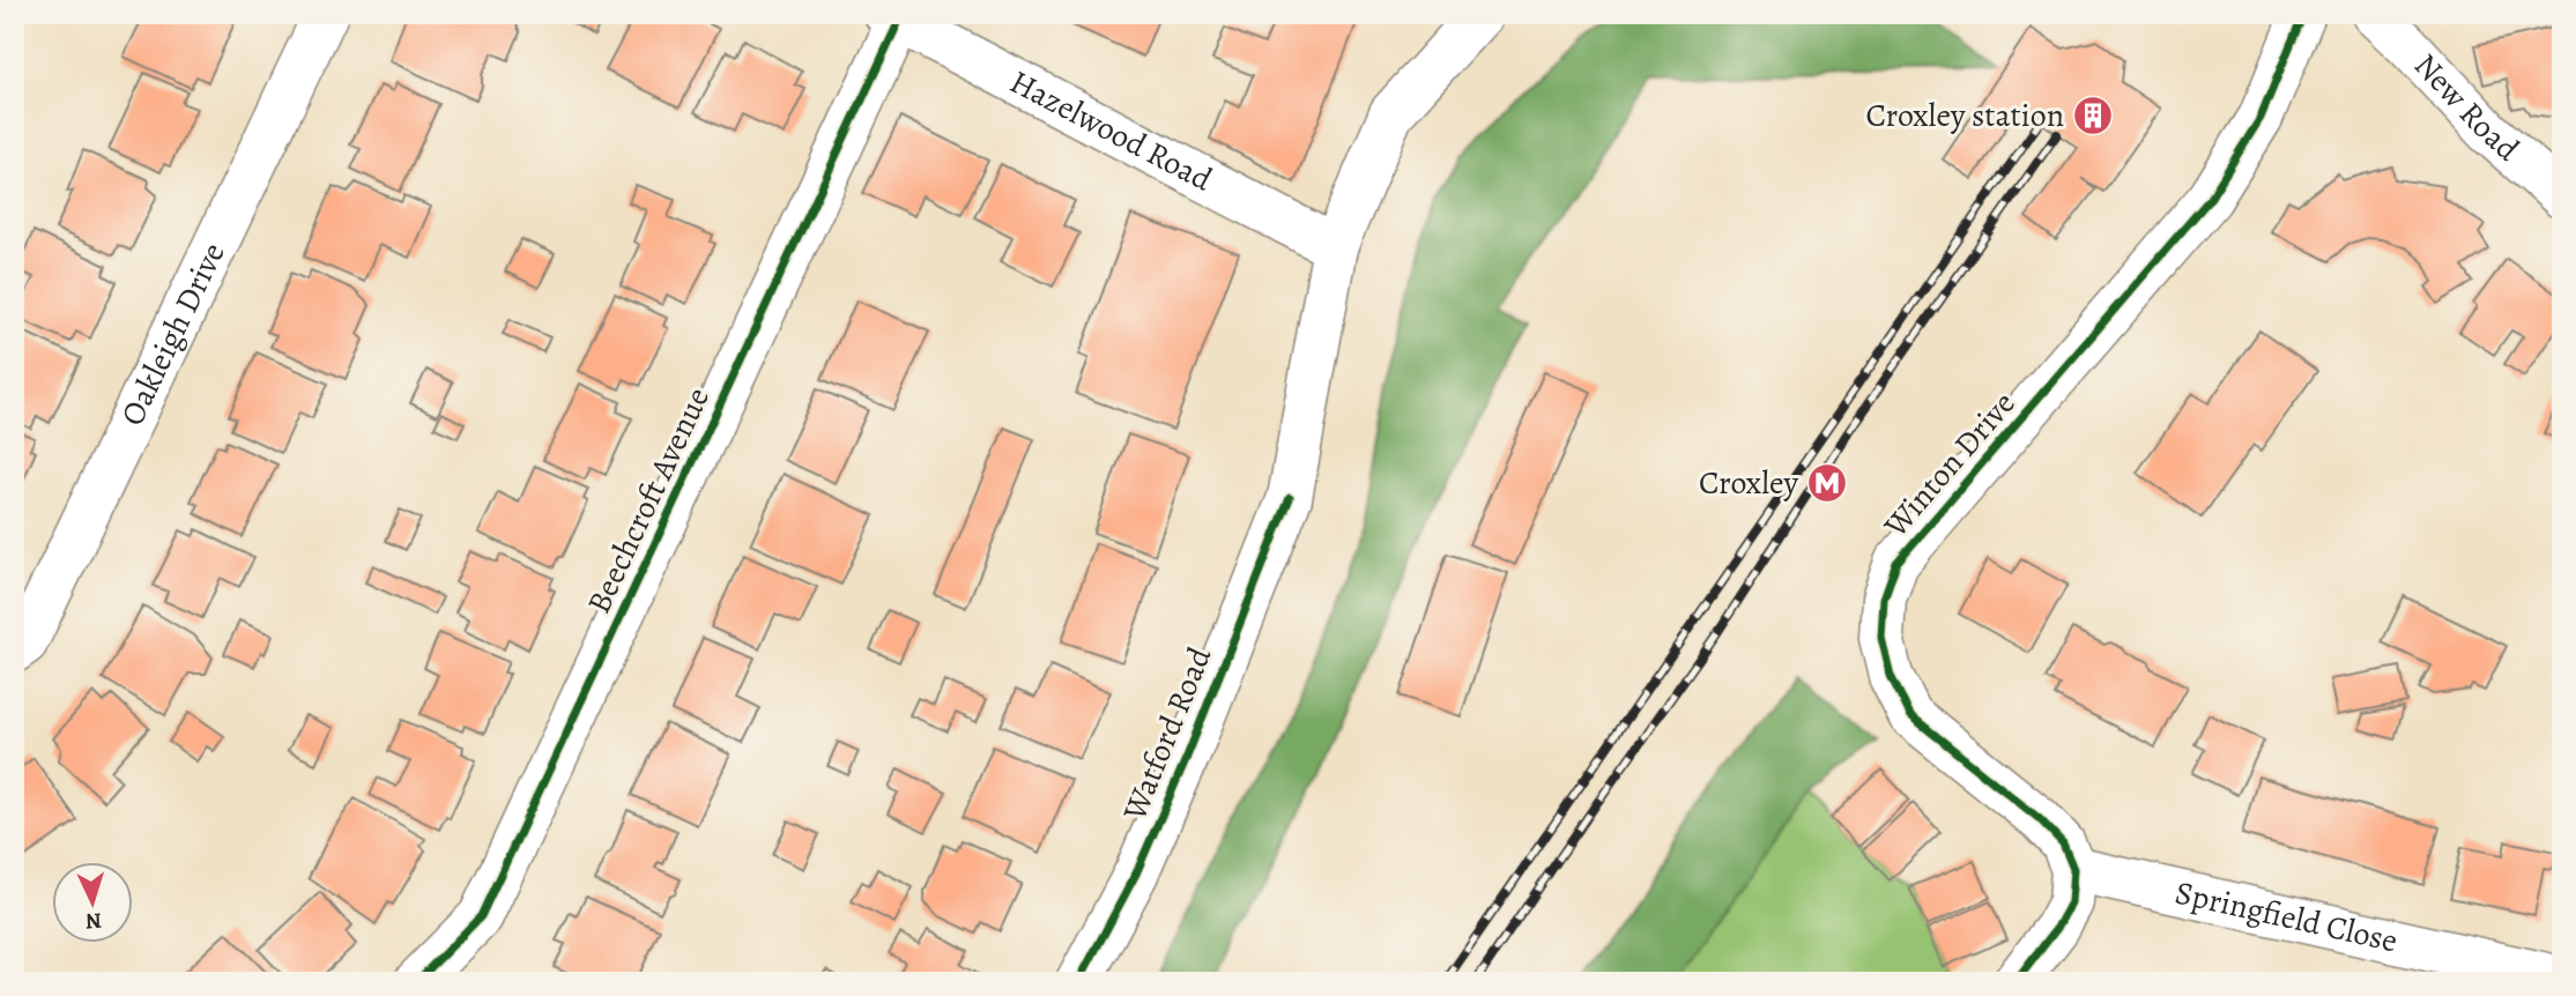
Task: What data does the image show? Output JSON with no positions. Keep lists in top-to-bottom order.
{
  "streets": {
    "street": [
      "New Road",
      "Hazelwood Road",
      "Oakleigh Drive",
      "Winton Drive",
      "Beechcroft Avenue",
      "Watford Road",
      "Springfield Close"
    ]
  },
  "crossings": [
    ["Hazelwood Road", "Beechcroft Avenue"],
    ["Hazelwood Road", "Watford Road"],
    ["Winton Drive", "Springfield Close"]
  ],
  "places": {
    "building": ["Croxley station"],
    "metro station": ["Croxley"]
  },
  "north": "bottom"
}
